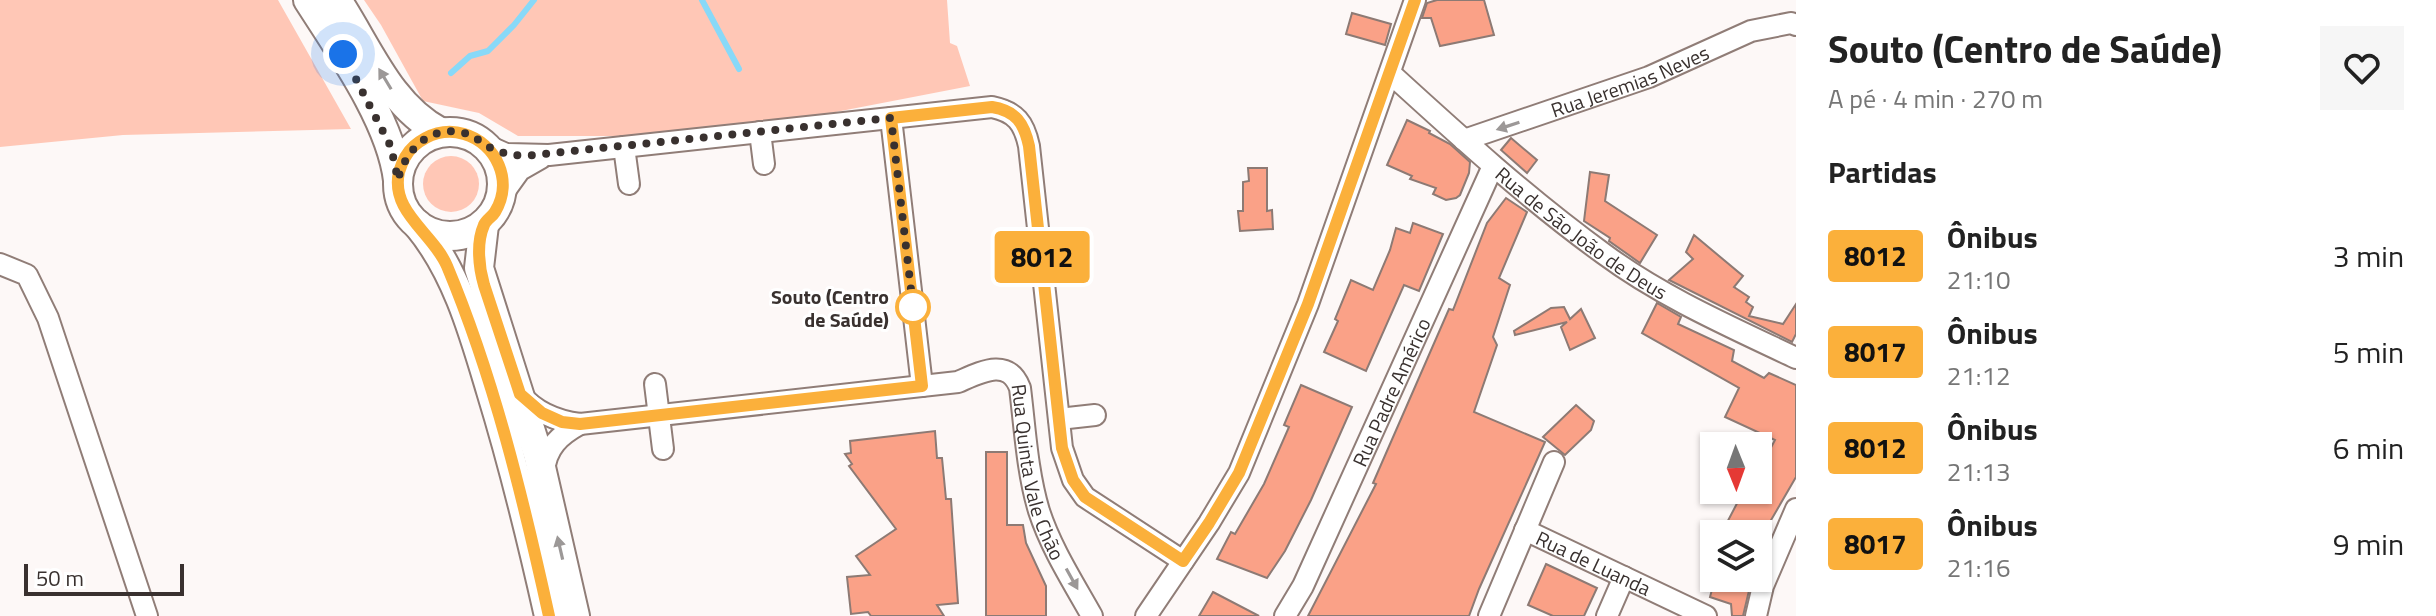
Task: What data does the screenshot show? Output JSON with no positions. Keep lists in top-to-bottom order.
{
  "streets": {
    "street": [
      "Rua Jeremias Neves",
      "Rua de São João de Deus",
      "Rua Padre Américo",
      "Rua Quinta Vale Chão",
      "Rua de Luanda"
    ]
  },
  "crossings": [
    ["Rua Jeremias Neves", "Rua de São João de Deus"],
    ["Rua de São João de Deus", "Rua Padre Américo"]
  ],
  "one_way": ["Rua Jeremias Neves"],
  "places": ["Souto (Centro de Saúde)"],
  "lines": ["bus line 8012"],
  "scale_bar": "50 m",
  "north": "bottom",
  "page": {
    "on_map": "8012",
    "heading": [
      ["Souto (Centro de Saúde)", "A pé · 4 min · 270 m"],
      "Partidas"
    ],
    "list": [
      {
        "mark": "8012",
        "name": "Ônibus",
        "note": "21:10",
        "value": "3 min"
      },
      {
        "mark": "8017",
        "name": "Ônibus",
        "note": "21:12",
        "value": "5 min"
      },
      {
        "mark": "8012",
        "name": "Ônibus",
        "note": "21:13",
        "value": "6 min"
      },
      {
        "mark": "8017",
        "name": "Ônibus",
        "note": "21:16",
        "value": "9 min"
      }
    ],
    "scale": "50 m"
  }
}
